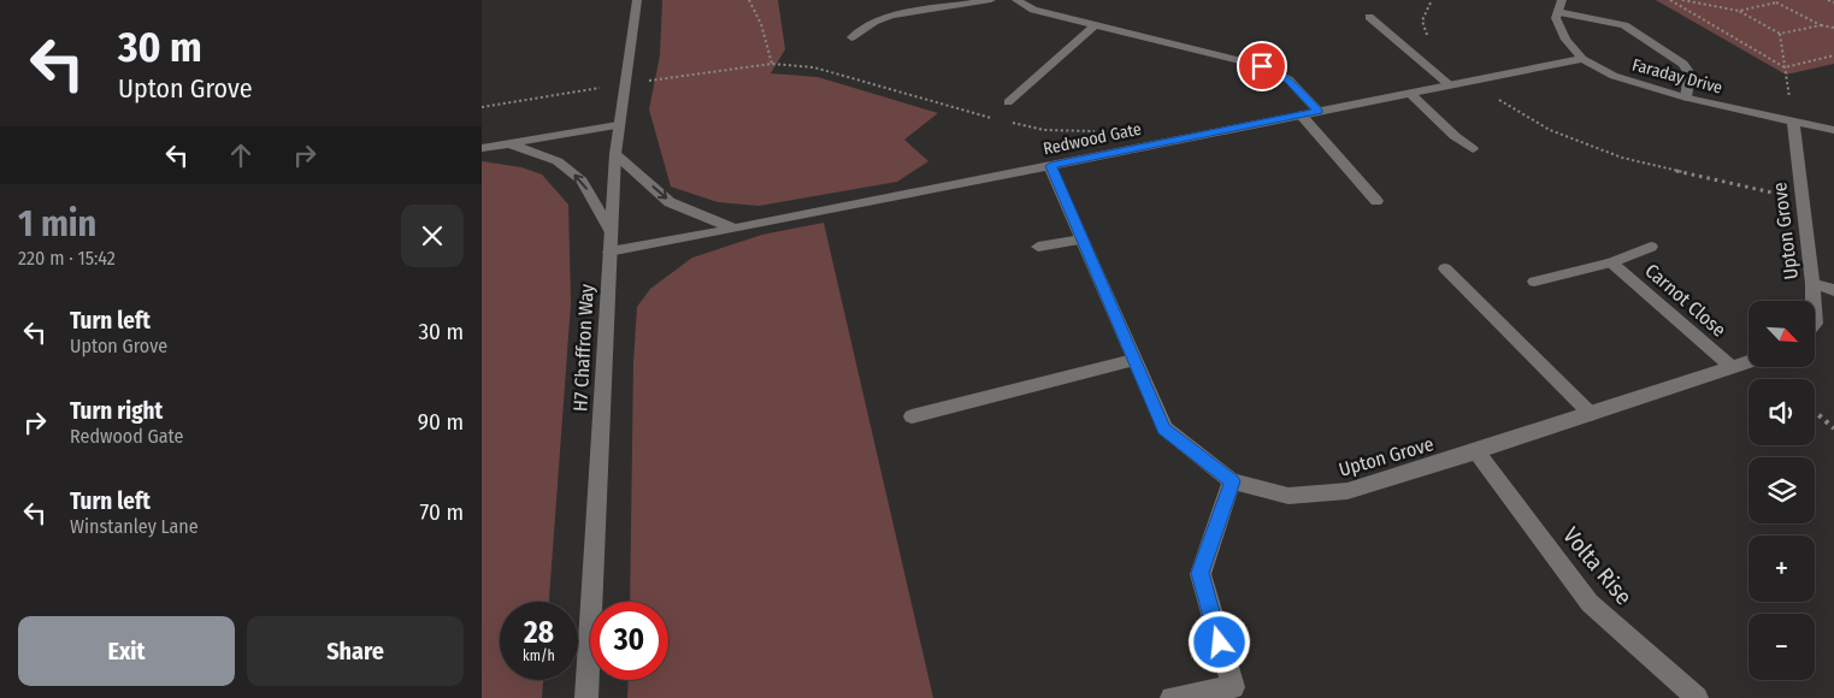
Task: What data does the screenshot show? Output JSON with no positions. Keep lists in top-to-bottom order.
{
  "streets": {
    "street": [
      "Faraday Drive",
      "Redwood Gate",
      "Upton Grove",
      "Carnot Close",
      "H7 Chaffron Way",
      "Volta Rise"
    ]
  },
  "crossings": [
    ["Faraday Drive", "Redwood Gate"],
    ["Faraday Drive", "Upton Grove"],
    ["Redwood Gate", "Upton Grove"],
    ["Redwood Gate", "H7 Chaffron Way"],
    ["Upton Grove", "Carnot Close"],
    ["Upton Grove", "Volta Rise"]
  ],
  "north": "bottom right",
  "page": {
    "turn": ["30 m", "Upton Grove"],
    "heading": ["1 min", "220 m · 15:42"],
    "list": [
      {
        "name": "Turn left",
        "note": "Upton Grove",
        "value": "30 m"
      },
      {
        "name": "Turn right",
        "note": "Redwood Gate",
        "value": "90 m"
      },
      {
        "name": "Turn left",
        "note": "Winstanley Lane",
        "value": "70 m"
      }
    ],
    "map_buttons": ["+", "−"],
    "speed": "28 km/h",
    "limit": "30",
    "buttons": ["Exit", "Share"]
  }
}
